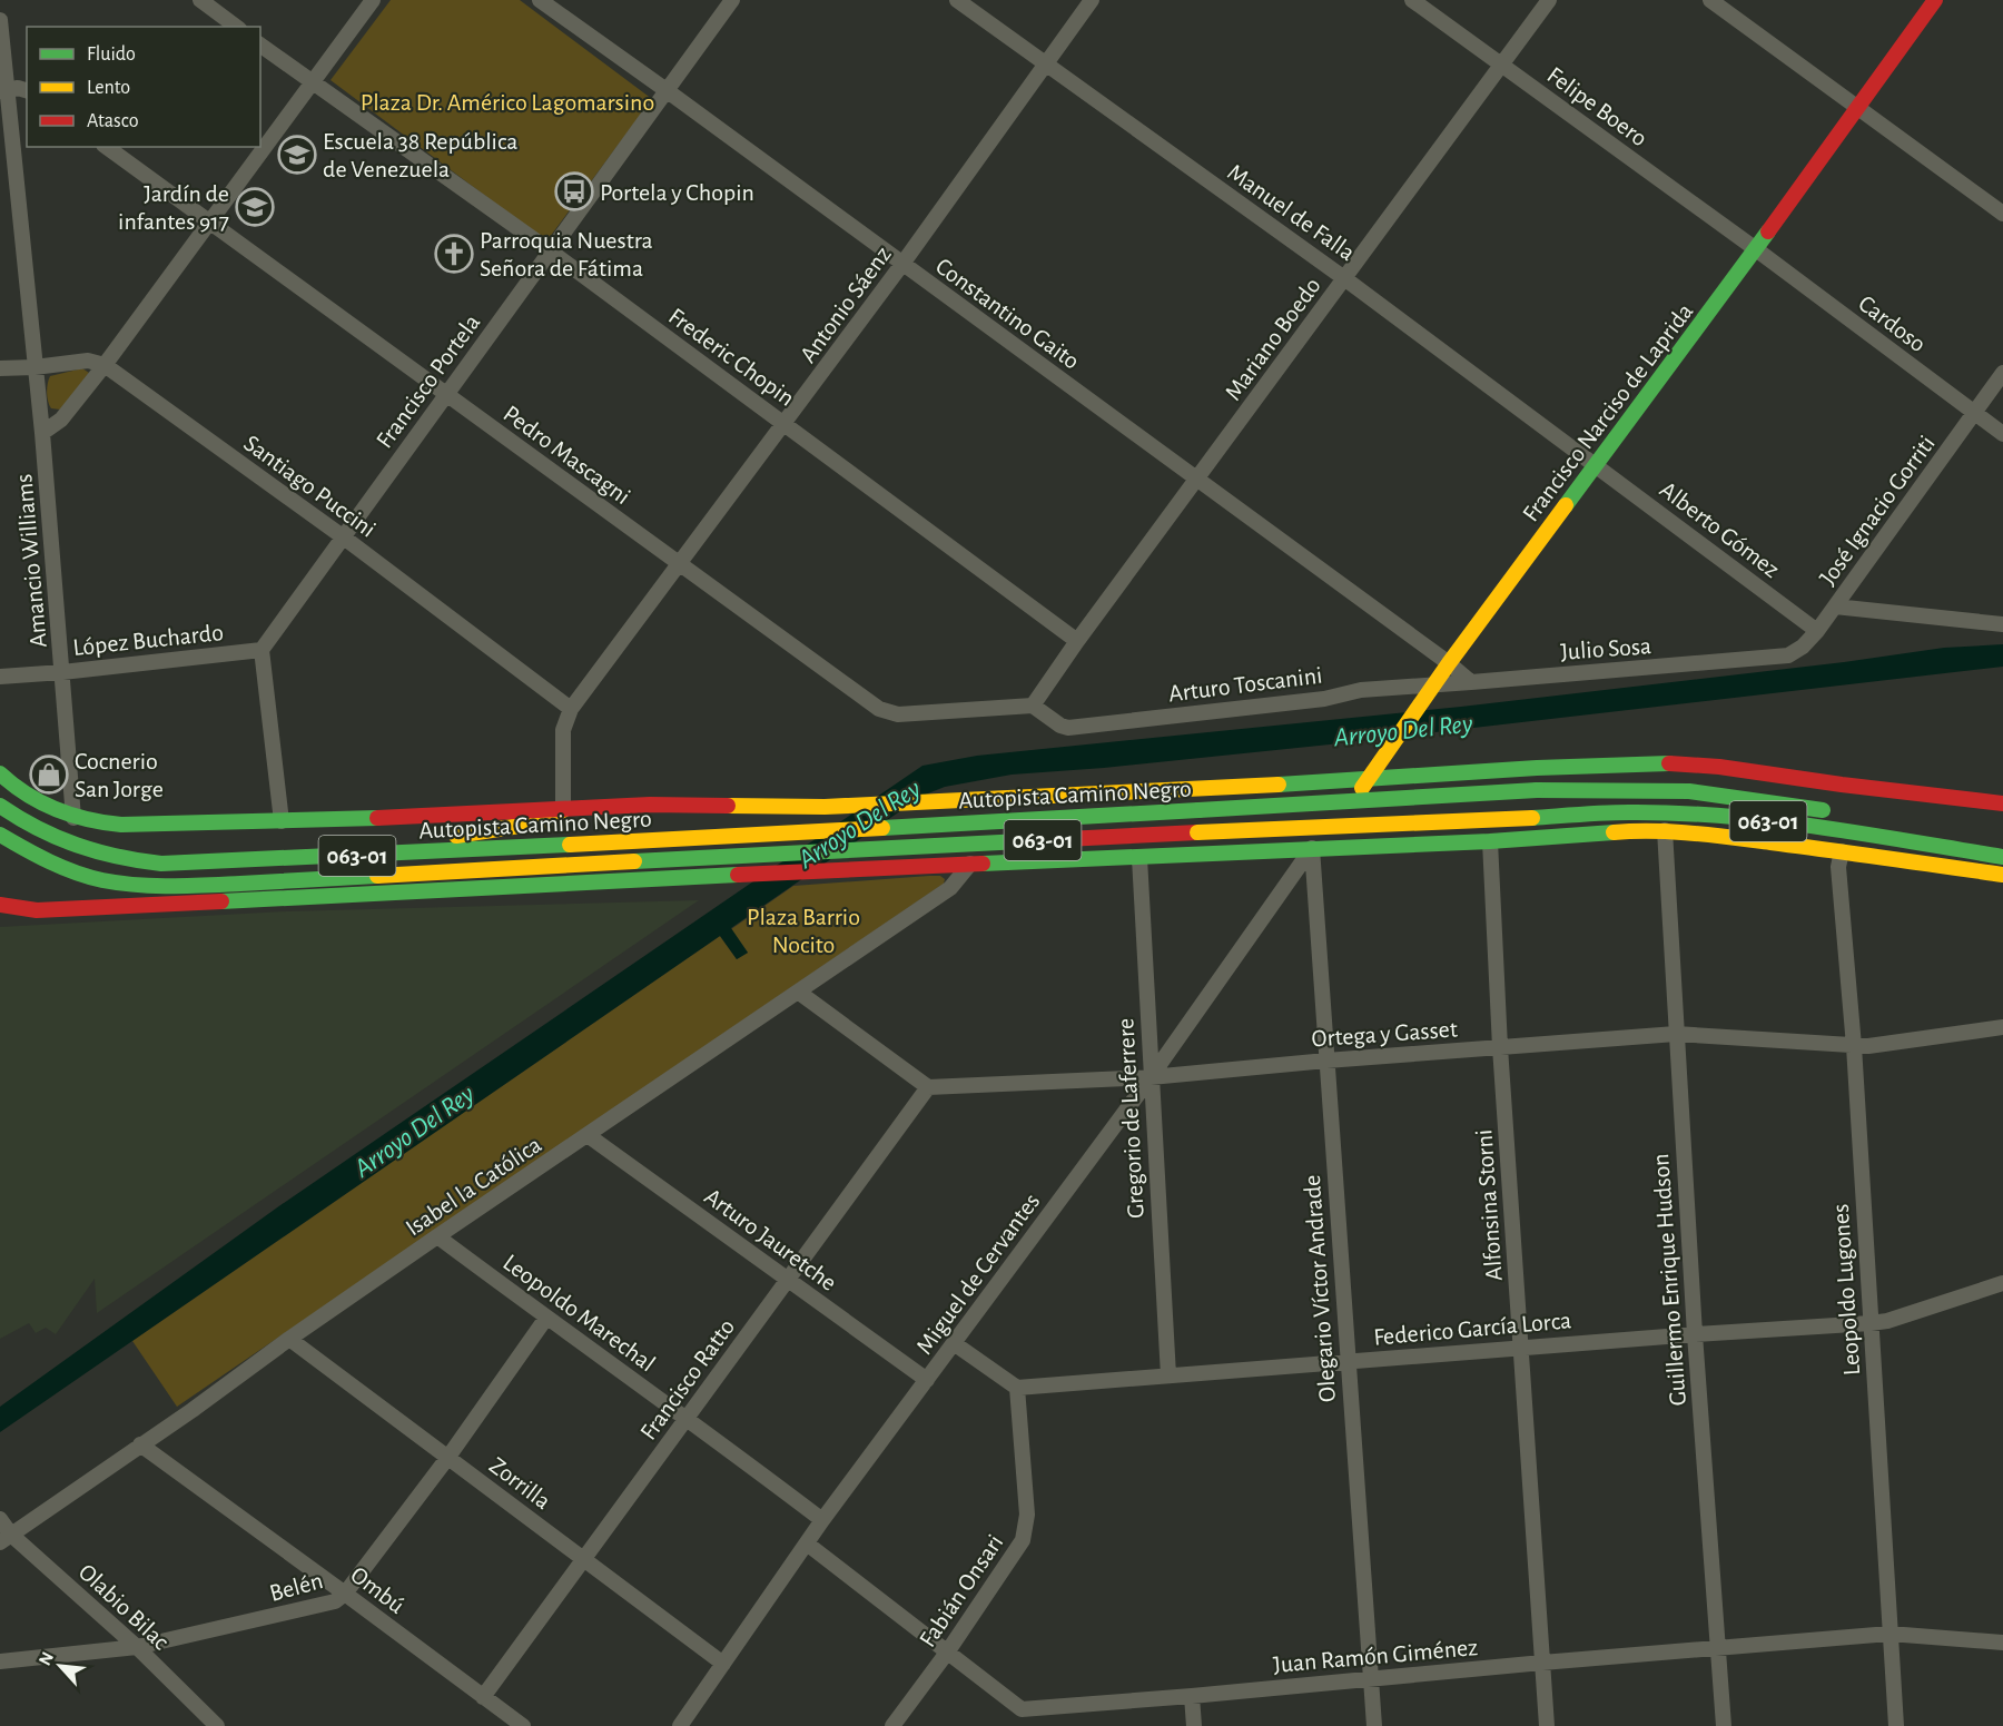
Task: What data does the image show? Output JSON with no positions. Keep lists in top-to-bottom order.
{
  "streets": {
    "main road": ["Francisco Narciso de Laprida", "Autopista Camino Negro", "063-01"],
    "street": [
      "Felipe Boero",
      "Manuel de Falla",
      "Antonio Sáenz",
      "Constantino Gaito",
      "Cardoso",
      "Mariano Boedo",
      "Frederic Chopin",
      "Francisco Portela",
      "Pedro Mascagni",
      "Santiago Puccini",
      "José Ignacio Gorriti",
      "Alberto Gómez",
      "Amancio Williams",
      "López Buchardo",
      "Julio Sosa",
      "Arturo Toscanini",
      "Ortega y Gasset",
      "Gregorio de Laferrere",
      "Isabel la Católica",
      "Alfonsina Storni",
      "Arturo Jauretche",
      "Miguel de Cervantes",
      "Guillermo Enrique Hudson",
      "Olegario Víctor Andrade",
      "Leopoldo Lugones",
      "Leopoldo Marechal",
      "Federico García Lorca",
      "Francisco Ratto",
      "Zorrilla",
      "Belén",
      "Ombú",
      "Fabián Onsari",
      "Olabio Bilac",
      "Juan Ramón Giménez"
    ]
  },
  "crossings": [
    ["Felipe Boero", "Cardoso"],
    ["Felipe Boero", "Mariano Boedo"],
    ["Felipe Boero", "Francisco Narciso de Laprida"],
    ["Manuel de Falla", "Antonio Sáenz"],
    ["Manuel de Falla", "Mariano Boedo"],
    ["Manuel de Falla", "Francisco Narciso de Laprida"],
    ["Manuel de Falla", "Alberto Gómez"],
    ["Antonio Sáenz", "Constantino Gaito"],
    ["Antonio Sáenz", "Frederic Chopin"],
    ["Antonio Sáenz", "Pedro Mascagni"],
    ["Antonio Sáenz", "Santiago Puccini"],
    ["Constantino Gaito", "Mariano Boedo"],
    ["Constantino Gaito", "Francisco Portela"],
    ["Constantino Gaito", "Francisco Narciso de Laprida"],
    ["Cardoso", "Francisco Narciso de Laprida"],
    ["Cardoso", "José Ignacio Gorriti"],
    ["Mariano Boedo", "Frederic Chopin"],
    ["Mariano Boedo", "Pedro Mascagni"],
    ["Mariano Boedo", "Arturo Toscanini"],
    ["Frederic Chopin", "Francisco Portela"],
    ["Francisco Portela", "Pedro Mascagni"],
    ["Francisco Portela", "Santiago Puccini"],
    ["Francisco Portela", "López Buchardo"],
    ["Francisco Narciso de Laprida", "Alberto Gómez"],
    ["Francisco Narciso de Laprida", "Arturo Toscanini"],
    ["Francisco Narciso de Laprida", "Miguel de Cervantes"],
    ["Francisco Narciso de Laprida", "Olegario Víctor Andrade"],
    ["Pedro Mascagni", "Arturo Toscanini"],
    ["José Ignacio Gorriti", "Alberto Gómez"],
    ["José Ignacio Gorriti", "Julio Sosa"],
    ["Amancio Williams", "López Buchardo"],
    ["Julio Sosa", "Arturo Toscanini"],
    ["Ortega y Gasset", "Gregorio de Laferrere"],
    ["Ortega y Gasset", "Alfonsina Storni"],
    ["Ortega y Gasset", "Miguel de Cervantes"],
    ["Ortega y Gasset", "Guillermo Enrique Hudson"],
    ["Ortega y Gasset", "Olegario Víctor Andrade"],
    ["Ortega y Gasset", "Leopoldo Lugones"],
    ["Ortega y Gasset", "Francisco Ratto"],
    ["Gregorio de Laferrere", "Miguel de Cervantes"],
    ["Gregorio de Laferrere", "Federico García Lorca"],
    ["Isabel la Católica", "Arturo Jauretche"],
    ["Isabel la Católica", "Leopoldo Marechal"],
    ["Isabel la Católica", "Zorrilla"],
    ["Isabel la Católica", "Ombú"],
    ["Isabel la Católica", "Olabio Bilac"],
    ["Alfonsina Storni", "Federico García Lorca"],
    ["Alfonsina Storni", "Juan Ramón Giménez"],
    ["Arturo Jauretche", "Miguel de Cervantes"],
    ["Arturo Jauretche", "Francisco Ratto"],
    ["Miguel de Cervantes", "Olegario Víctor Andrade"],
    ["Miguel de Cervantes", "Leopoldo Marechal"],
    ["Miguel de Cervantes", "Zorrilla"],
    ["Guillermo Enrique Hudson", "Federico García Lorca"],
    ["Guillermo Enrique Hudson", "Juan Ramón Giménez"],
    ["Olegario Víctor Andrade", "Federico García Lorca"],
    ["Olegario Víctor Andrade", "Juan Ramón Giménez"],
    ["Leopoldo Lugones", "Federico García Lorca"],
    ["Leopoldo Lugones", "Juan Ramón Giménez"],
    ["Leopoldo Marechal", "Francisco Ratto"],
    ["Leopoldo Marechal", "Belén"],
    ["Federico García Lorca", "Fabián Onsari"],
    ["Francisco Ratto", "Zorrilla"],
    ["Francisco Ratto", "Ombú"],
    ["Zorrilla", "Belén"],
    ["Belén", "Ombú"],
    ["Belén", "Olabio Bilac"]
  ],
  "water": ["Arroyo Del Rey"],
  "parks": ["Plaza Dr. Américo Lagomarsino", "Plaza Barrio Nocito"],
  "places": {
    "school or university": ["Escuela 38 República de Venezuela", "Jardín de infantes 917"],
    "bus stop": ["Portela y Chopin"],
    "church": ["Parroquia Nuestra Señora de Fátima"],
    "shop": ["Cocnerio San Jorge"]
  },
  "legend": ["Fluido", "Lento", "Atasco"],
  "north": "top left"
}
